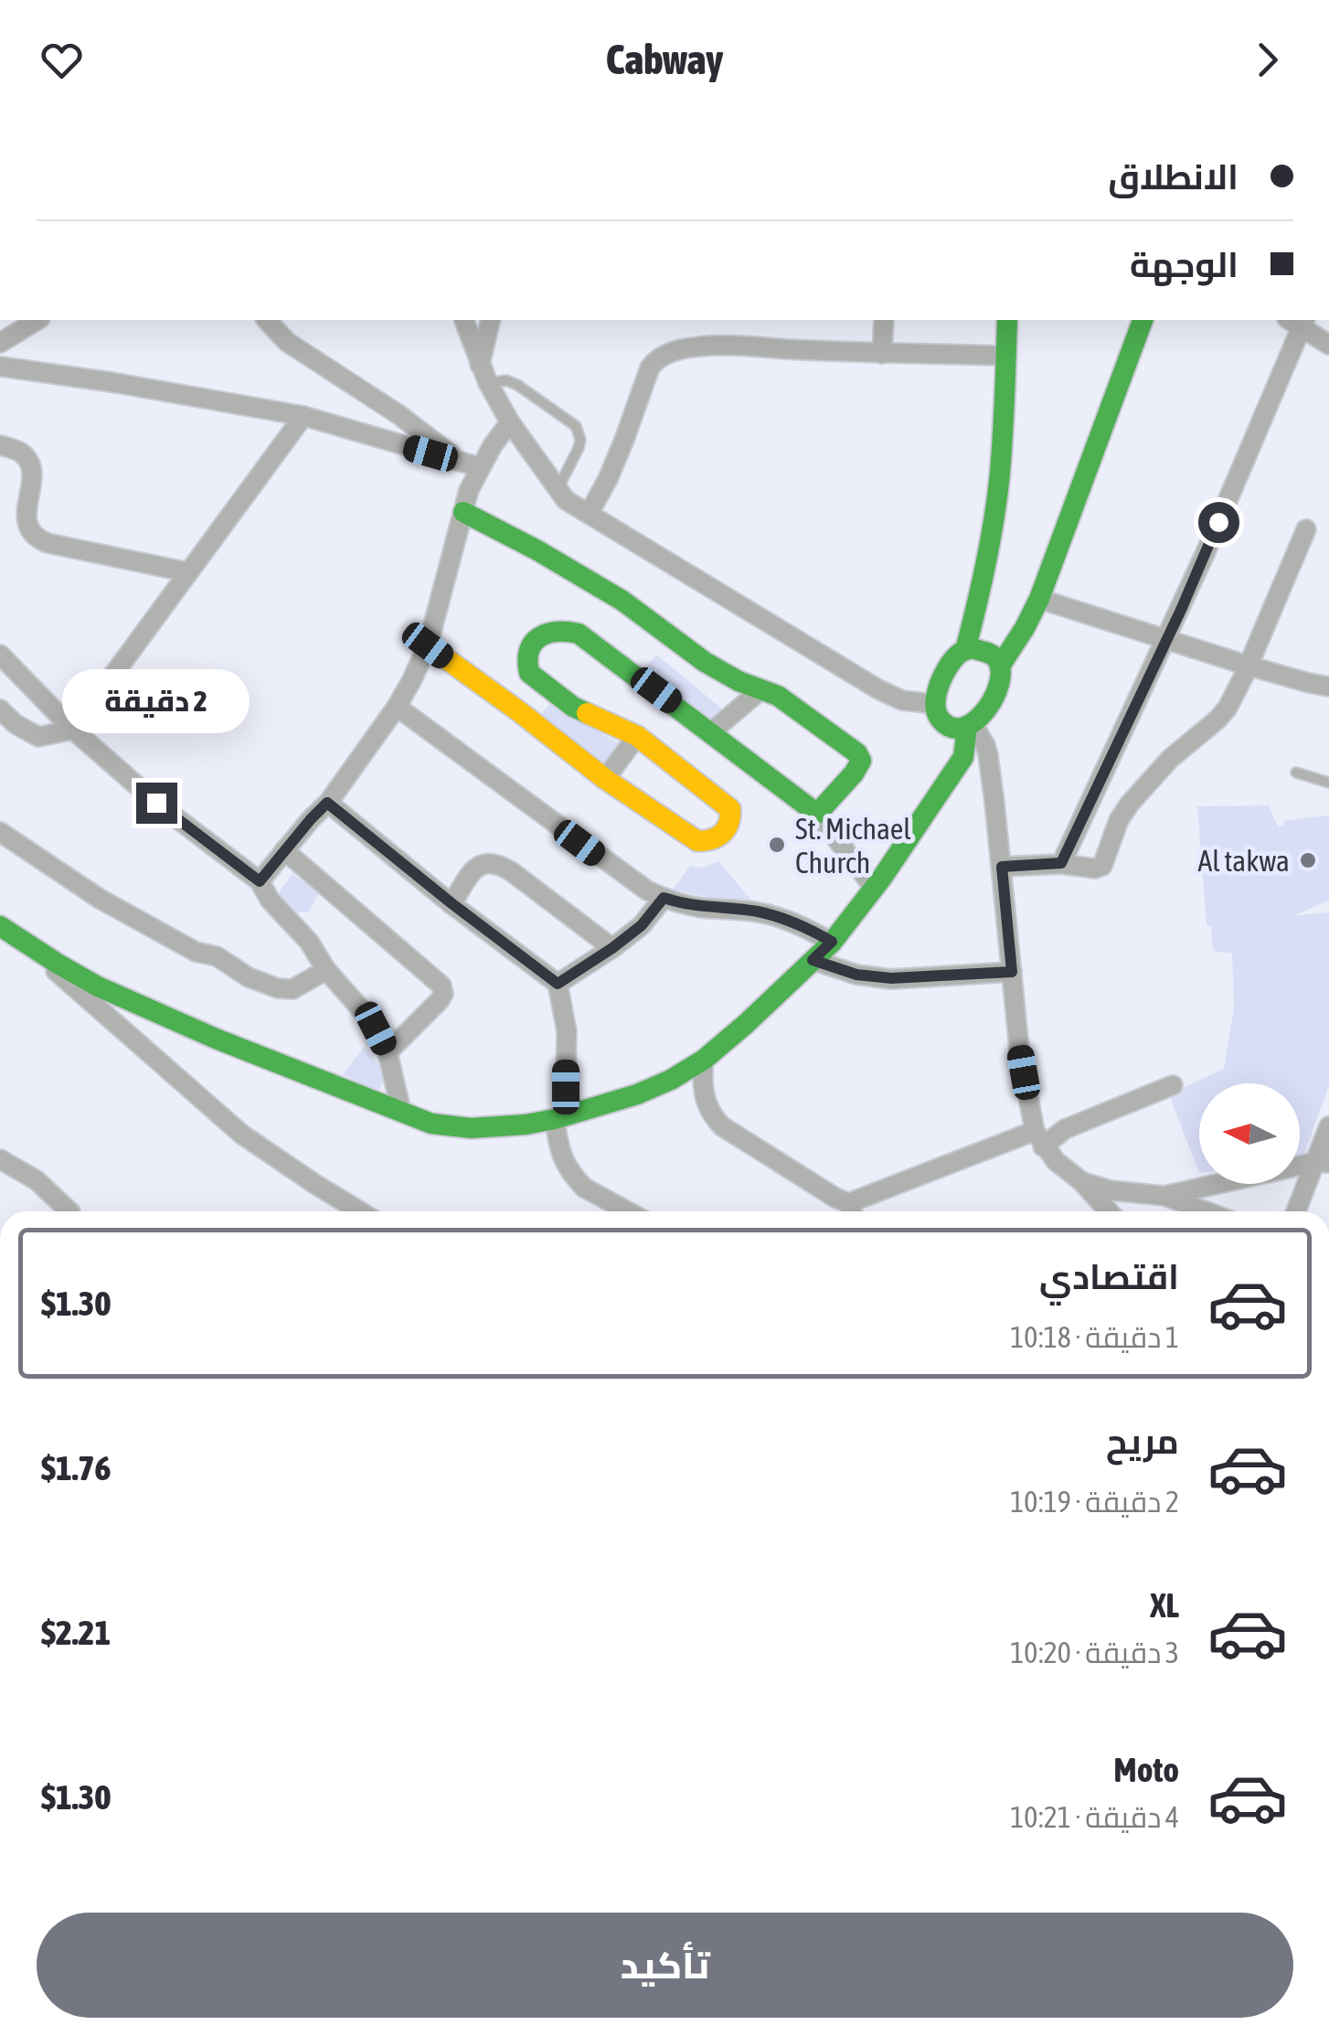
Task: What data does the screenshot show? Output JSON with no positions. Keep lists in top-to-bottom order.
{
  "places": ["St. Michael Church", "Al takwa"],
  "north": "left",
  "page": {
    "header": "Cabway",
    "banner": ["الانطلاق", "الوجهة"],
    "bubble": "2 دقيقة",
    "list": [
      {
        "name": "اقتصادي",
        "note": "1 دقيقة · 10:18",
        "value": "$1.30"
      },
      {
        "name": "مريح",
        "note": "2 دقيقة · 10:19",
        "value": "$1.76"
      },
      {
        "name": "XL",
        "note": "3 دقيقة · 10:20",
        "value": "$2.21"
      },
      {
        "name": "Moto",
        "note": "4 دقيقة · 10:21",
        "value": "$1.30"
      }
    ],
    "buttons": "تأكيد"
  }
}
